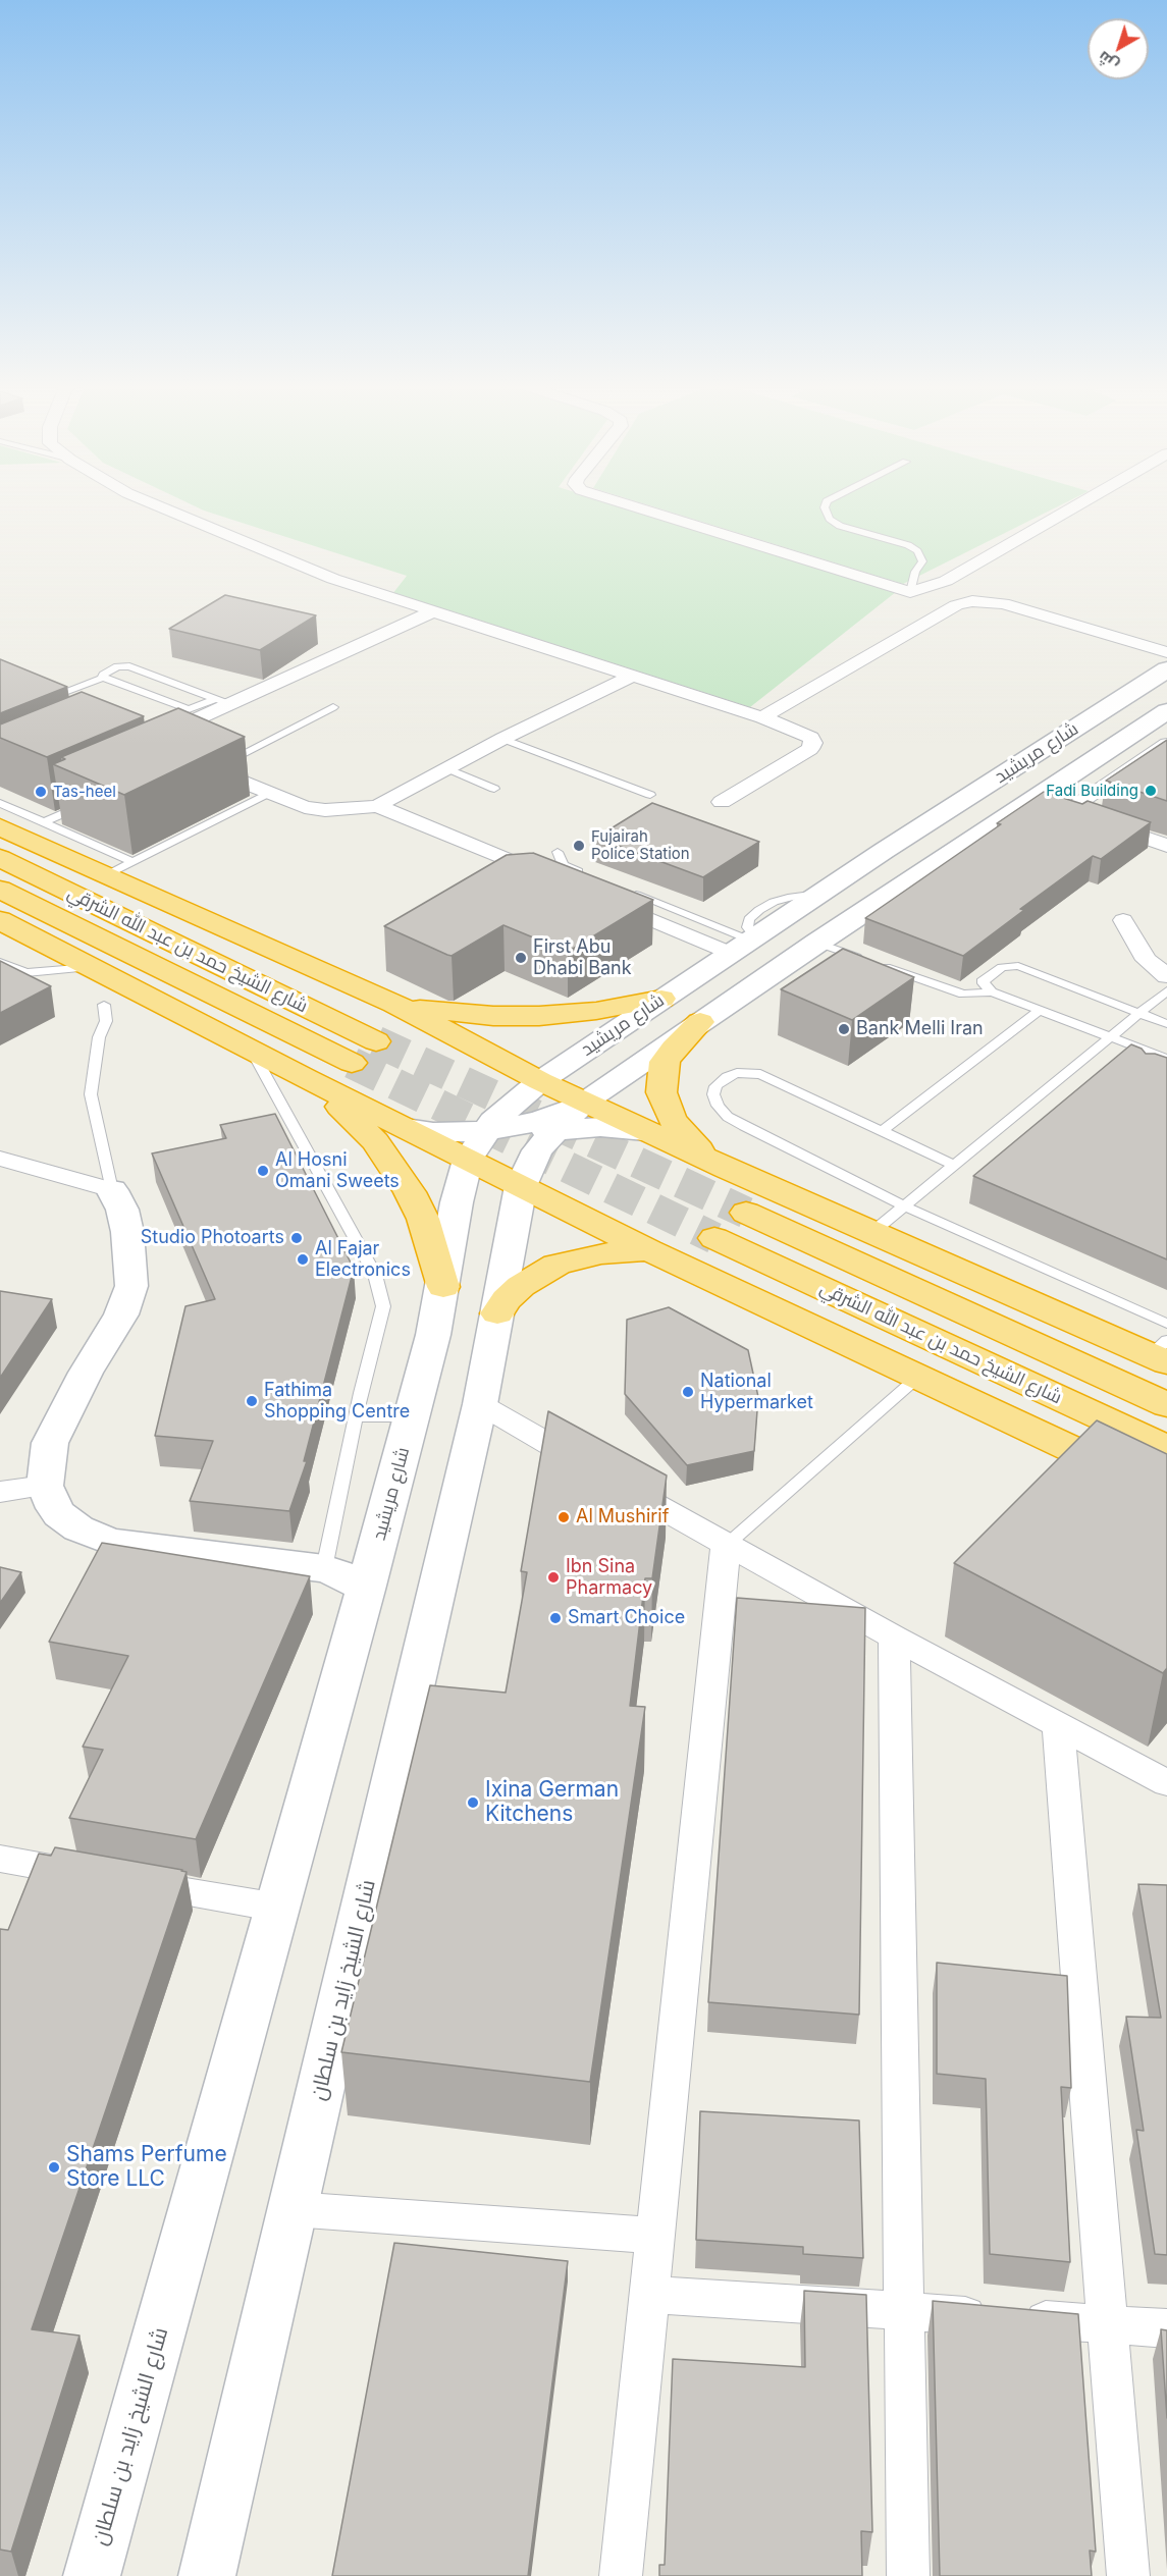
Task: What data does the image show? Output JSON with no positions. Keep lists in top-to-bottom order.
{
  "streets": {
    "highway": ["شارع الشيخ حمد بن عبد الله الشرقي"],
    "main road": ["شارع مريشيد", "شارع الشيخ زايد بن سلطان"]
  },
  "crossings": [
    ["شارع مريشيد", "شارع الشيخ زايد بن سلطان"]
  ],
  "places": [
    "Fadi Building",
    "Tas-heel",
    "Fujairah Police Station",
    "First Abu Dhabi Bank",
    "Bank Melli Iran",
    "Al Hosni Omani Sweets",
    "Studio Photoarts",
    "Al Fajar Electronics",
    "National Hypermarket",
    "Fathima Shopping Centre",
    "Al Mushirif",
    "Ibn Sina Pharmacy",
    "Smart Choice",
    "Ixina German Kitchens",
    "Shams Perfume Store LLC"
  ],
  "north": "bottom left"
}
